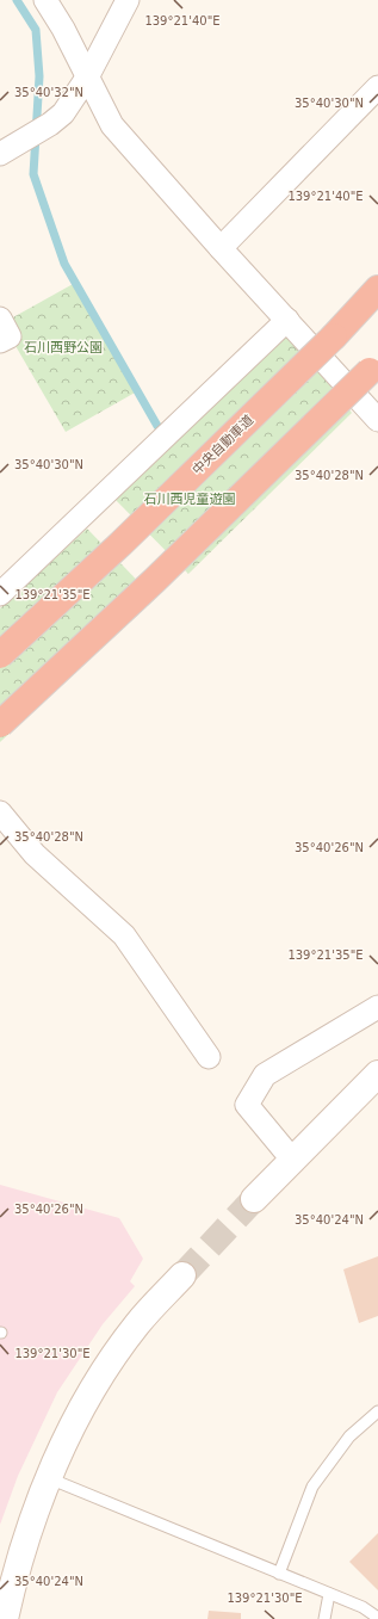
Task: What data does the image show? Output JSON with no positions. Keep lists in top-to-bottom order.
{
  "streets": {
    "highway": ["中央自動車道"]
  },
  "parks": ["石川西野公園", "石川西児童遊園"],
  "coordinates": [
    "139°21'40\"E",
    "35°40'32\"N",
    "35°40'30\"N",
    "35°40'28\"N",
    "139°21'35\"E",
    "35°40'26\"N",
    "35°40'24\"N",
    "139°21'30\"E"
  ]
}
